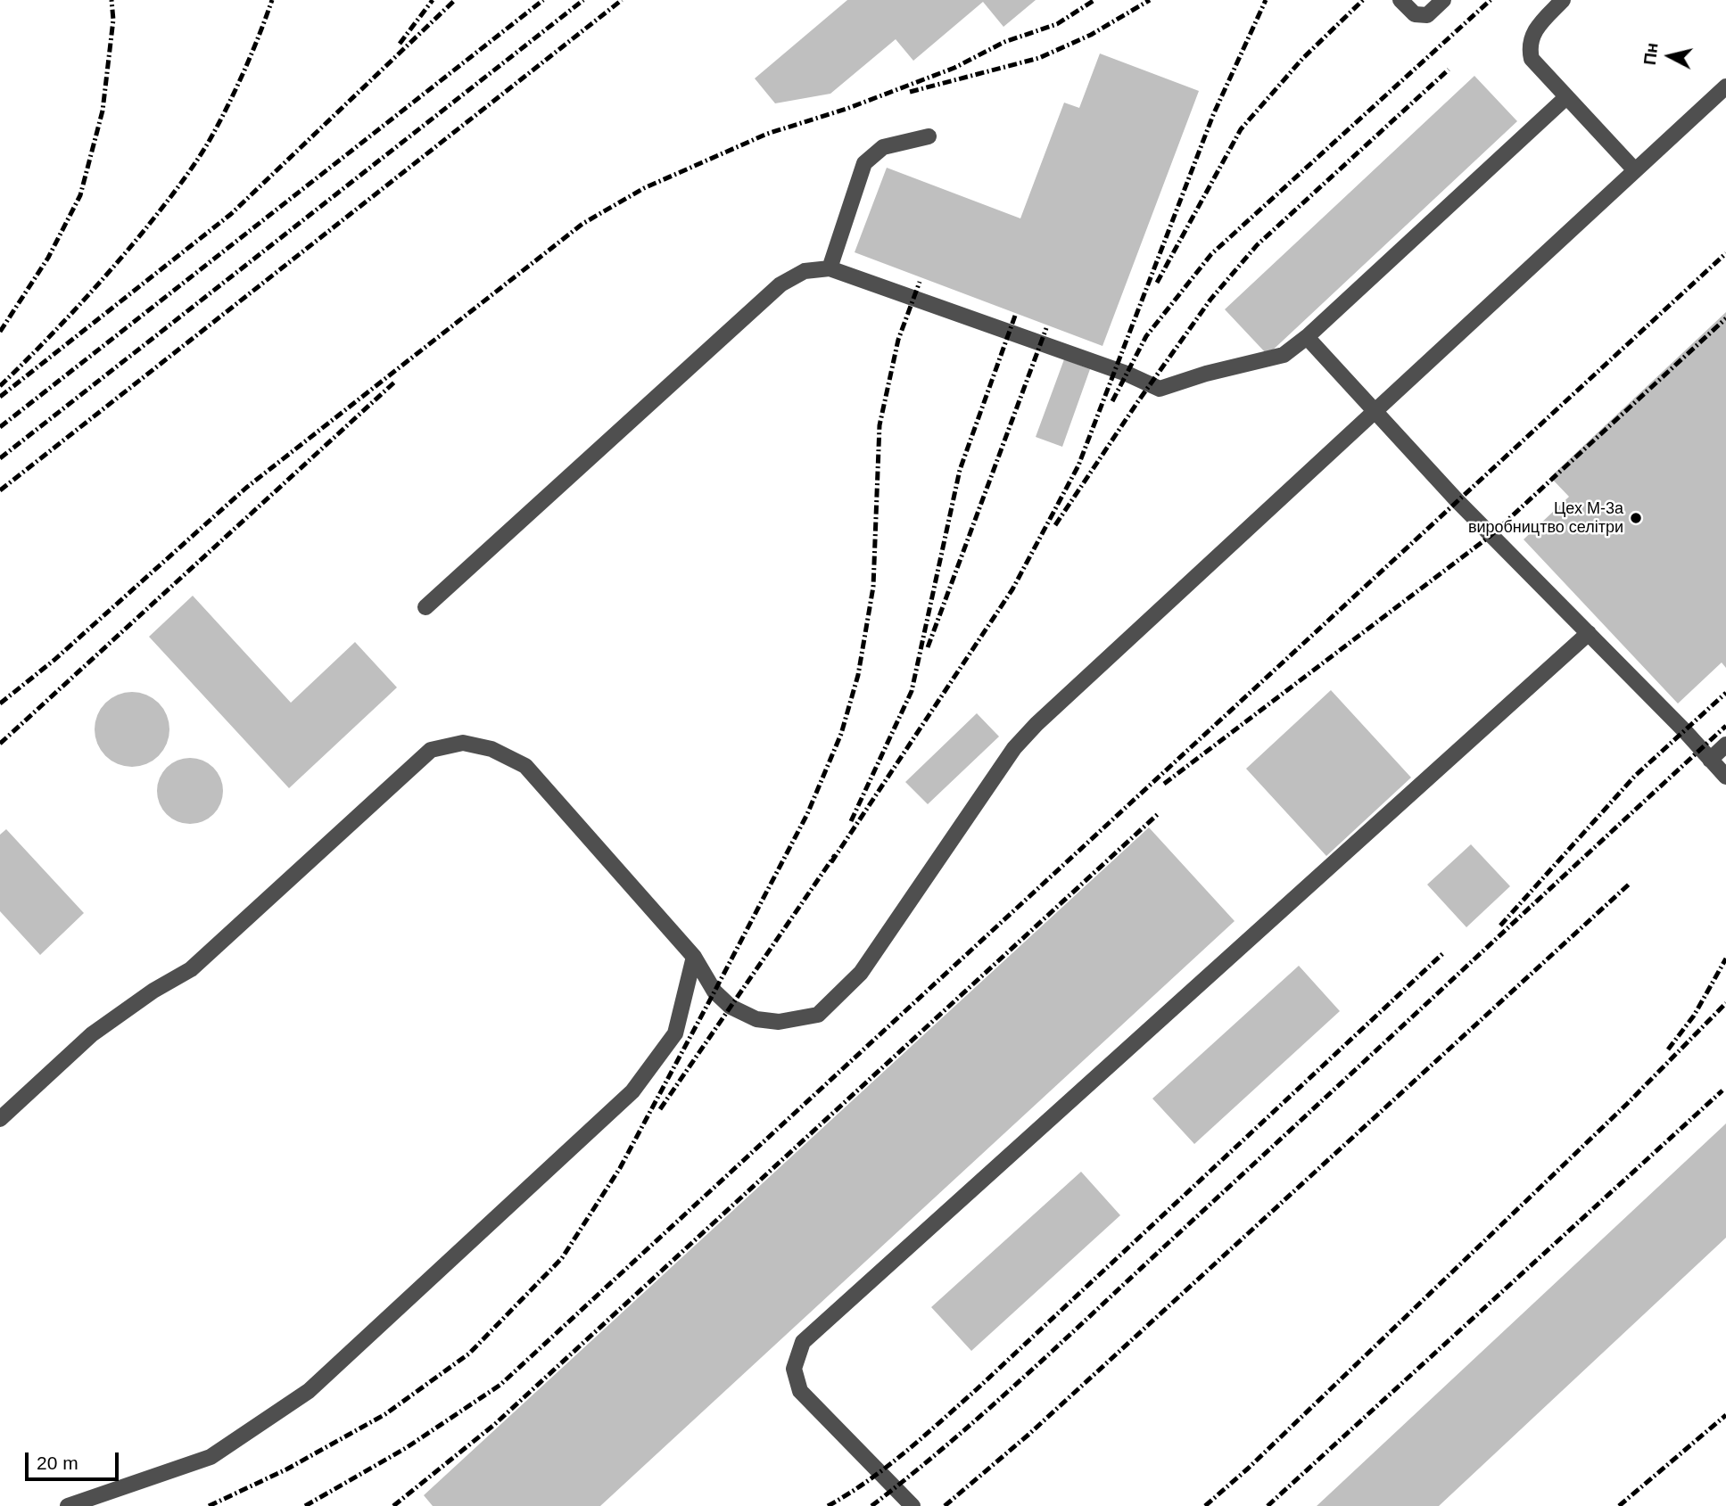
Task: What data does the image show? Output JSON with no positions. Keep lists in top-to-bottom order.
{
  "places": ["Цех М-3а виробництво селітри"],
  "scale_bar": "20 m",
  "north": "left"
}
